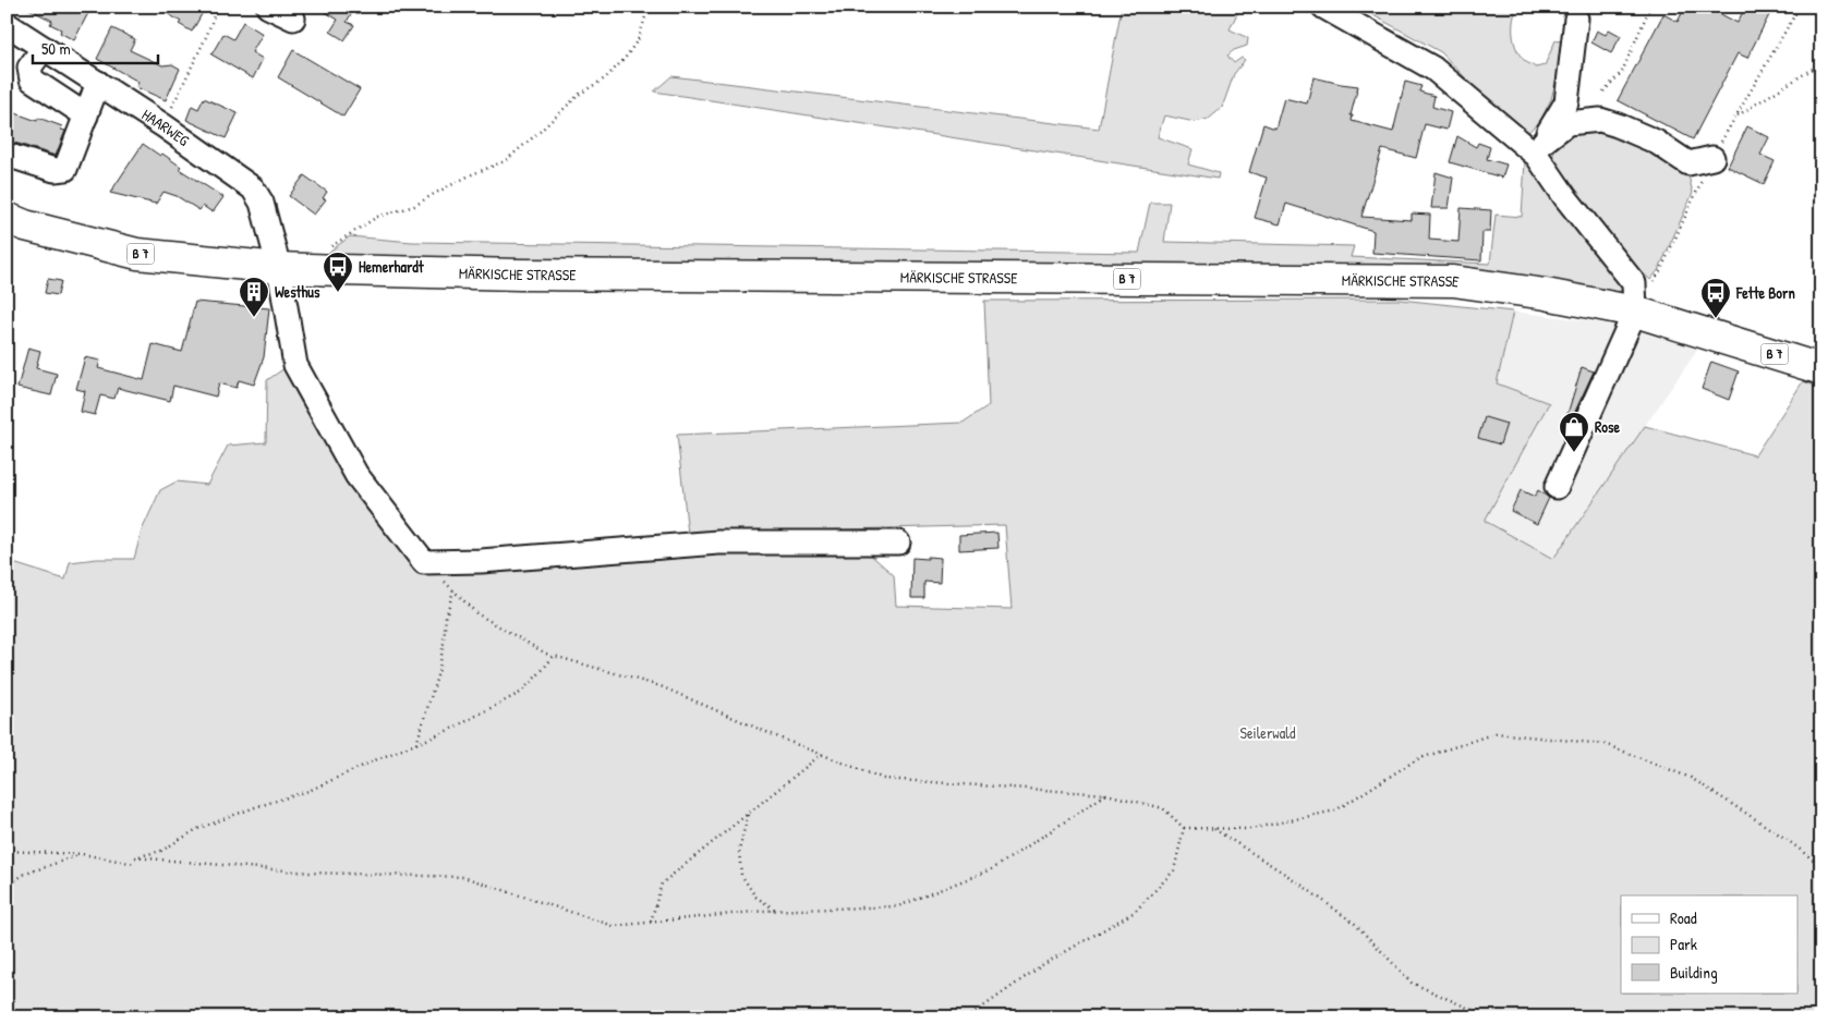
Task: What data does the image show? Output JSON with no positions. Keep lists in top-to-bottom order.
{
  "streets": {
    "main road": ["B 7", "MÄRKISCHE STRASSE"],
    "street": ["HAARWEG"]
  },
  "crossings": [
    ["HAARWEG", "MÄRKISCHE STRASSE"]
  ],
  "parks": ["Seilerwald"],
  "places": {
    "bus stop": ["Hemerhardt", "Fette Born"],
    "building": ["Westhus"],
    "shop": ["Rose"]
  },
  "legend": ["Road", "Park", "Building"],
  "scale_bar": "50 m"
}
